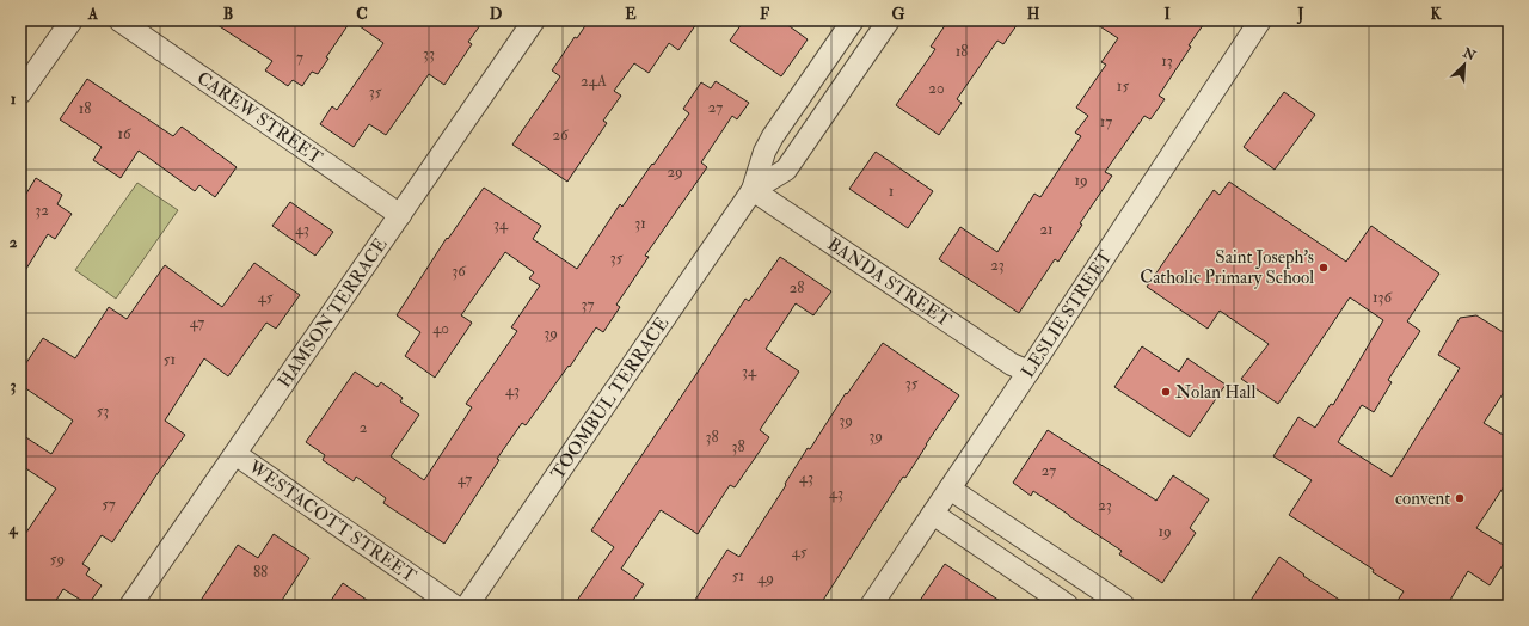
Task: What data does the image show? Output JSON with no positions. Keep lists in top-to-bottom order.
{
  "streets": {
    "street": [
      "CAREW STREET",
      "BANDA STREET",
      "HAMSON TERRACE",
      "LESLIE STREET",
      "TOOMBUL TERRACE",
      "WESTACOTT STREET"
    ]
  },
  "crossings": [
    ["CAREW STREET", "HAMSON TERRACE"],
    ["BANDA STREET", "LESLIE STREET"],
    ["BANDA STREET", "TOOMBUL TERRACE"],
    ["HAMSON TERRACE", "WESTACOTT STREET"]
  ],
  "places": ["Saint Joseph's Catholic Primary School", "Nolan Hall", "convent"],
  "house_numbers": [
    "18",
    "33",
    "7",
    "13",
    "24A",
    "15",
    "20",
    "35",
    "27",
    "18",
    "17",
    "16",
    "26",
    "29",
    "19",
    "1",
    "32",
    "31",
    "34",
    "43",
    "21",
    "35",
    "23",
    "36",
    "28",
    "45",
    "136",
    "37",
    "47",
    "40",
    "39",
    "51",
    "34",
    "35",
    "43",
    "53",
    "39",
    "2",
    "39",
    "38",
    "38",
    "27",
    "43",
    "47",
    "43",
    "57",
    "23",
    "19",
    "45",
    "59",
    "88",
    "51",
    "49"
  ],
  "north": "top right",
  "grid": {
    "columns": [
      "A",
      "B",
      "C",
      "D",
      "E",
      "F",
      "G",
      "H",
      "I",
      "J",
      "K"
    ],
    "rows": [
      "1",
      "2",
      "3",
      "4"
    ]
  }
}
